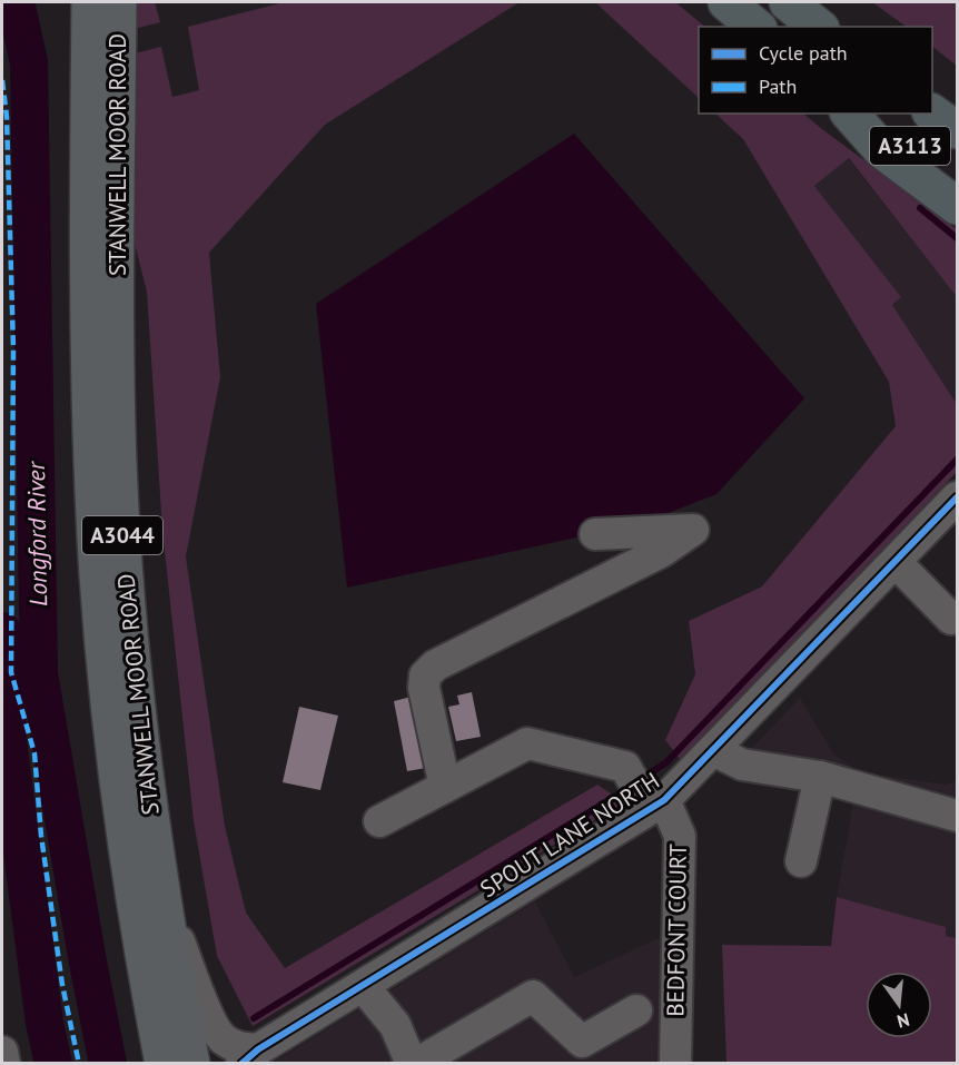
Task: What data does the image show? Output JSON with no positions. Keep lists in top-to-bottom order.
{
  "streets": {
    "highway": ["A3113"],
    "main road": ["STANWELL MOOR ROAD", "A3044"],
    "street": ["SPOUT LANE NORTH", "BEDFONT COURT"]
  },
  "crossings": [
    ["STANWELL MOOR ROAD", "SPOUT LANE NORTH"],
    ["SPOUT LANE NORTH", "BEDFONT COURT"]
  ],
  "water": ["Longford River"],
  "legend": ["Cycle path", "Path"],
  "north": "bottom"
}
